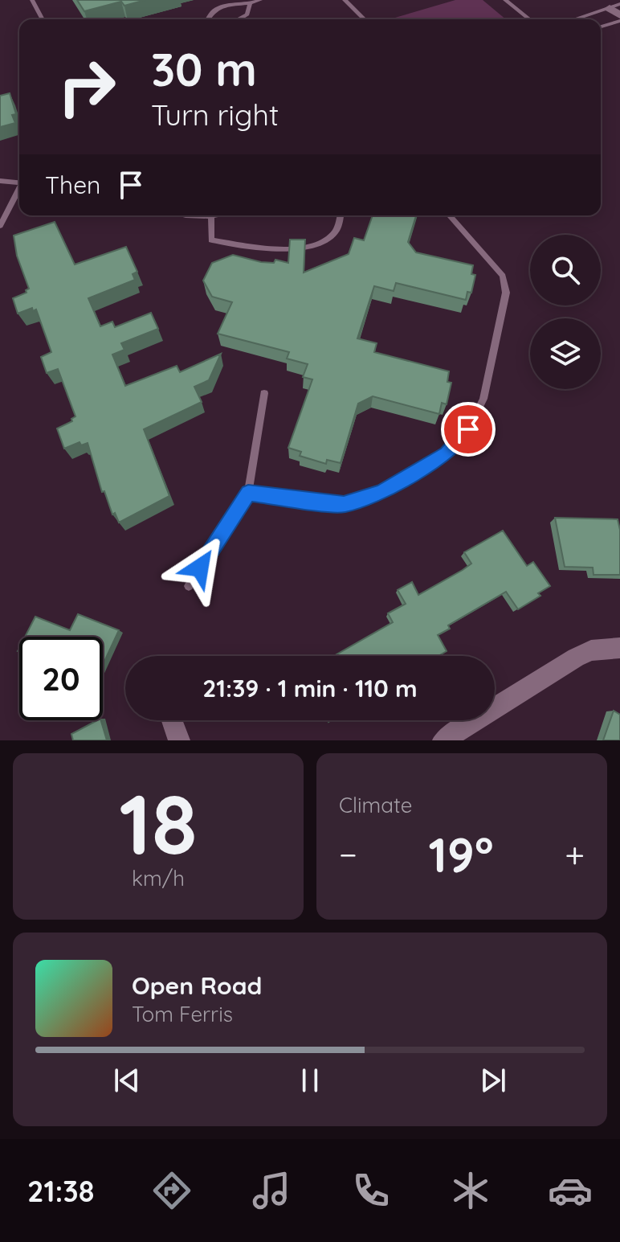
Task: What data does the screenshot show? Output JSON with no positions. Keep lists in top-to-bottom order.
{
  "page": {
    "turn": ["30 m", "Turn right"],
    "then": "Then",
    "limit": "20",
    "trip": "21:39 · 1 min · 110 m",
    "tile": [
      ["18", "km/h"],
      "Climate"
    ],
    "heat": ["−", "19°", "+"],
    "song": ["Open Road", "Tom Ferris"],
    "tabs": "21:38"
  }
}
